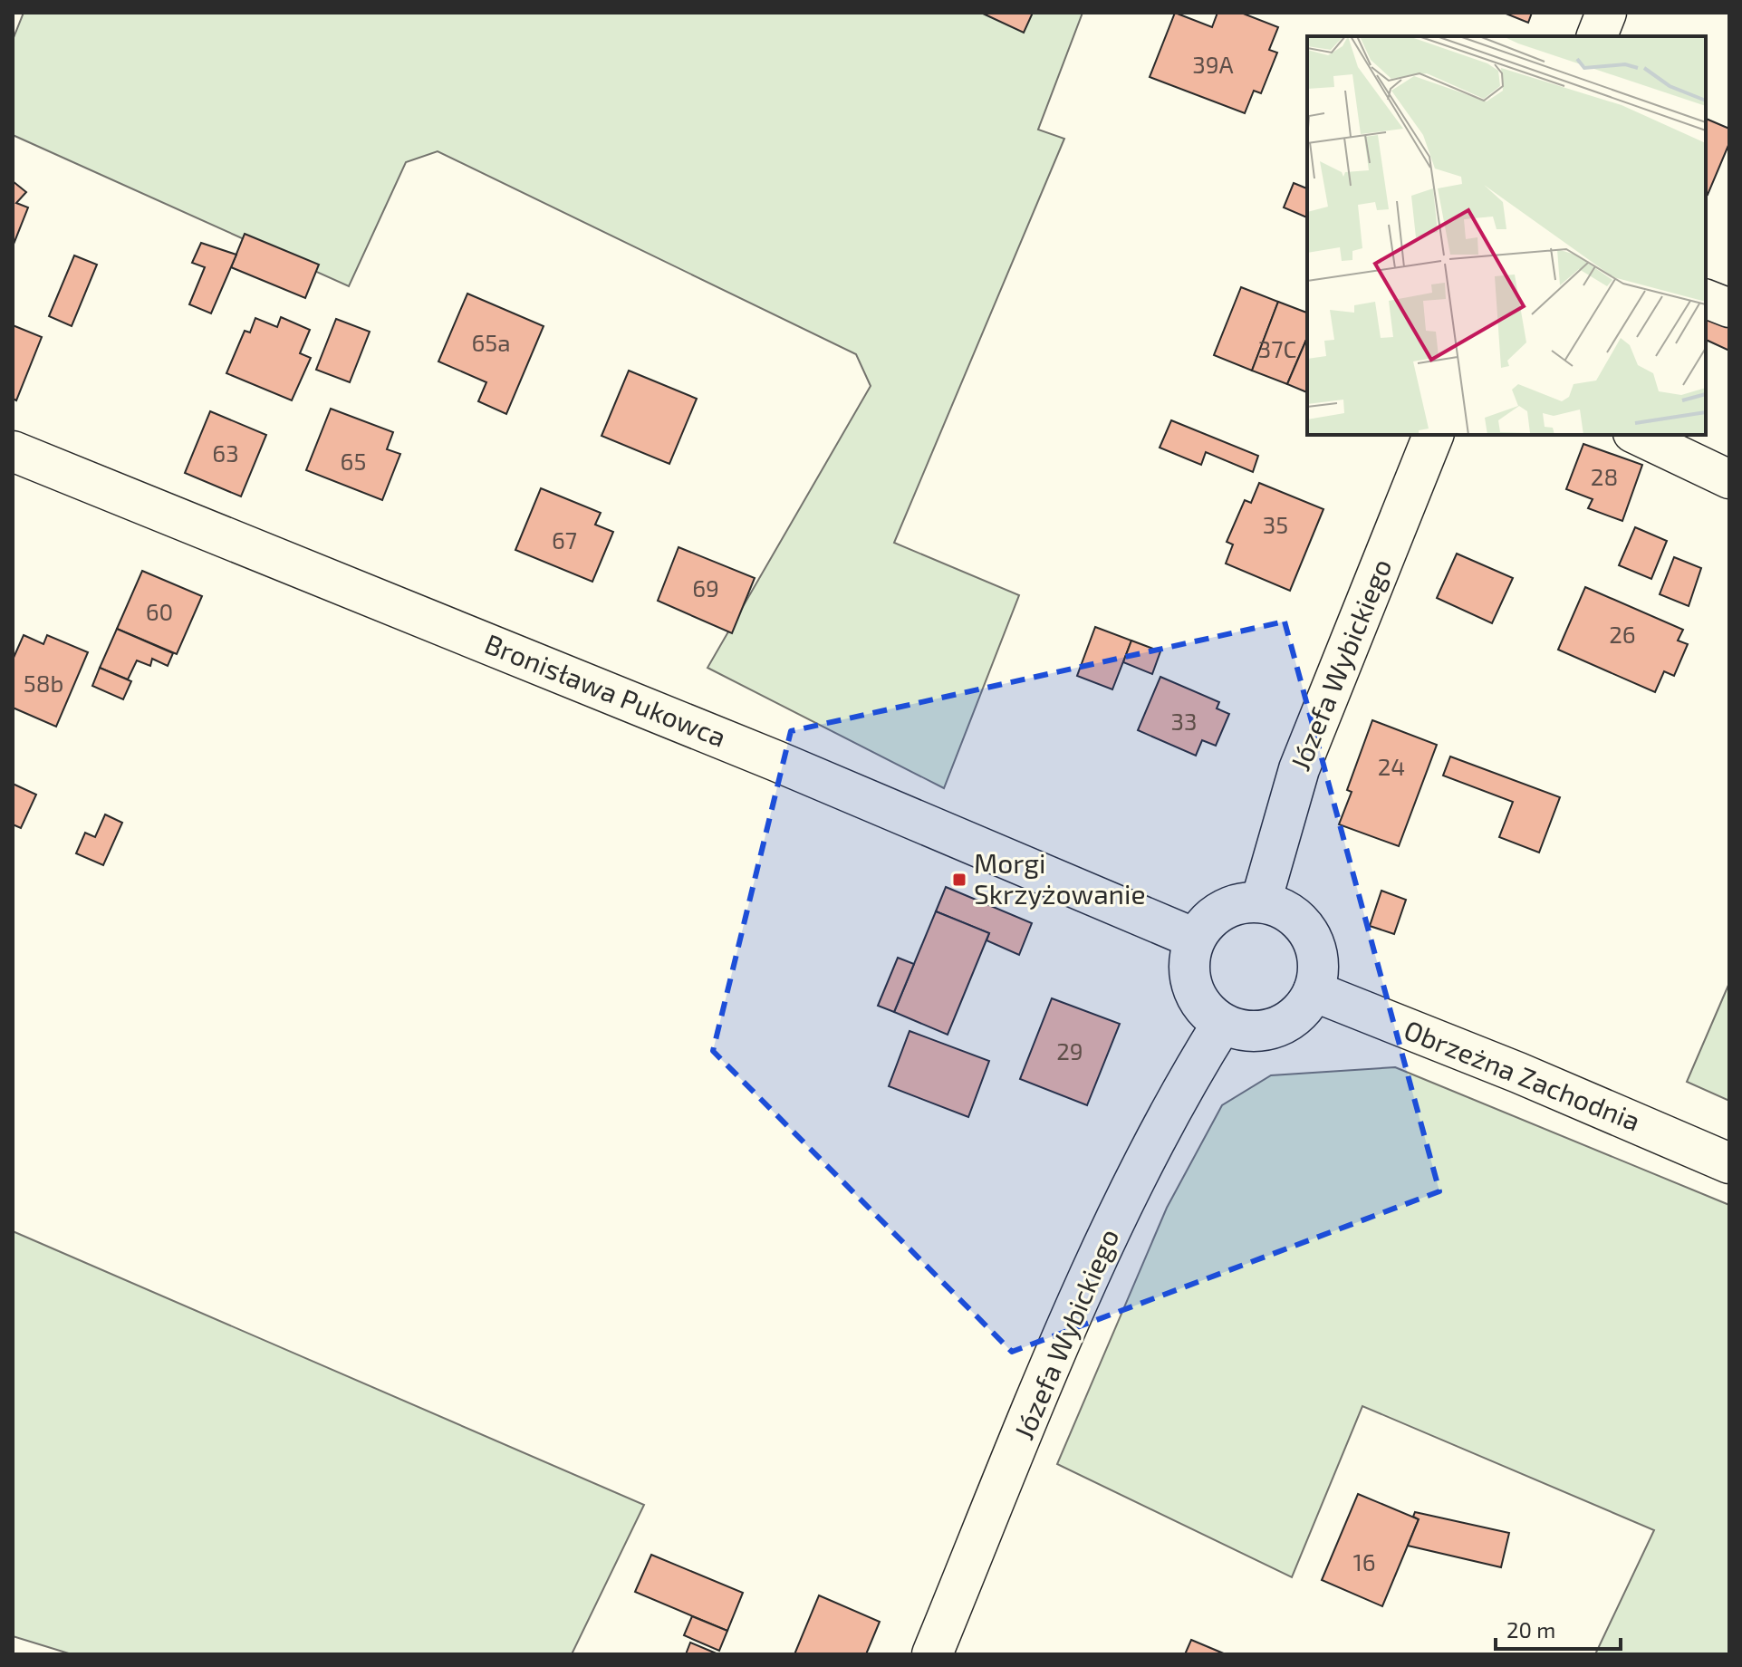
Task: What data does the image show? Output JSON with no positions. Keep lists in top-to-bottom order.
{
  "streets": {
    "street": ["Józefa Wybickiego", "Bronisława Pukowca", "Obrzeżna Zachodnia"]
  },
  "crossings": [
    ["Józefa Wybickiego", "Bronisława Pukowca"],
    ["Józefa Wybickiego", "Obrzeżna Zachodnia"],
    ["Bronisława Pukowca", "Obrzeżna Zachodnia"]
  ],
  "places": {
    "transit": ["Morgi Skrzyżowanie"]
  },
  "house_numbers": [
    "39A",
    "65a",
    "37C",
    "63",
    "65",
    "28",
    "35",
    "67",
    "69",
    "60",
    "26",
    "58b",
    "33",
    "24",
    "29",
    "16"
  ],
  "scale_bar": "20 m"
}
